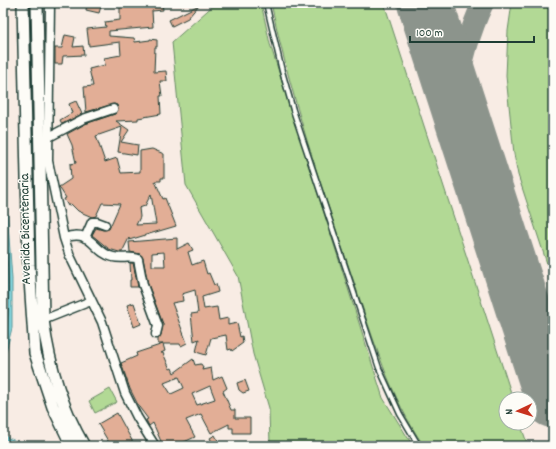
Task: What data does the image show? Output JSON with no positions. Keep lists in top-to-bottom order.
{
  "streets": {
    "street": ["Avenida Bicentenaria"]
  },
  "scale_bar": "100 m",
  "north": "left"
}
